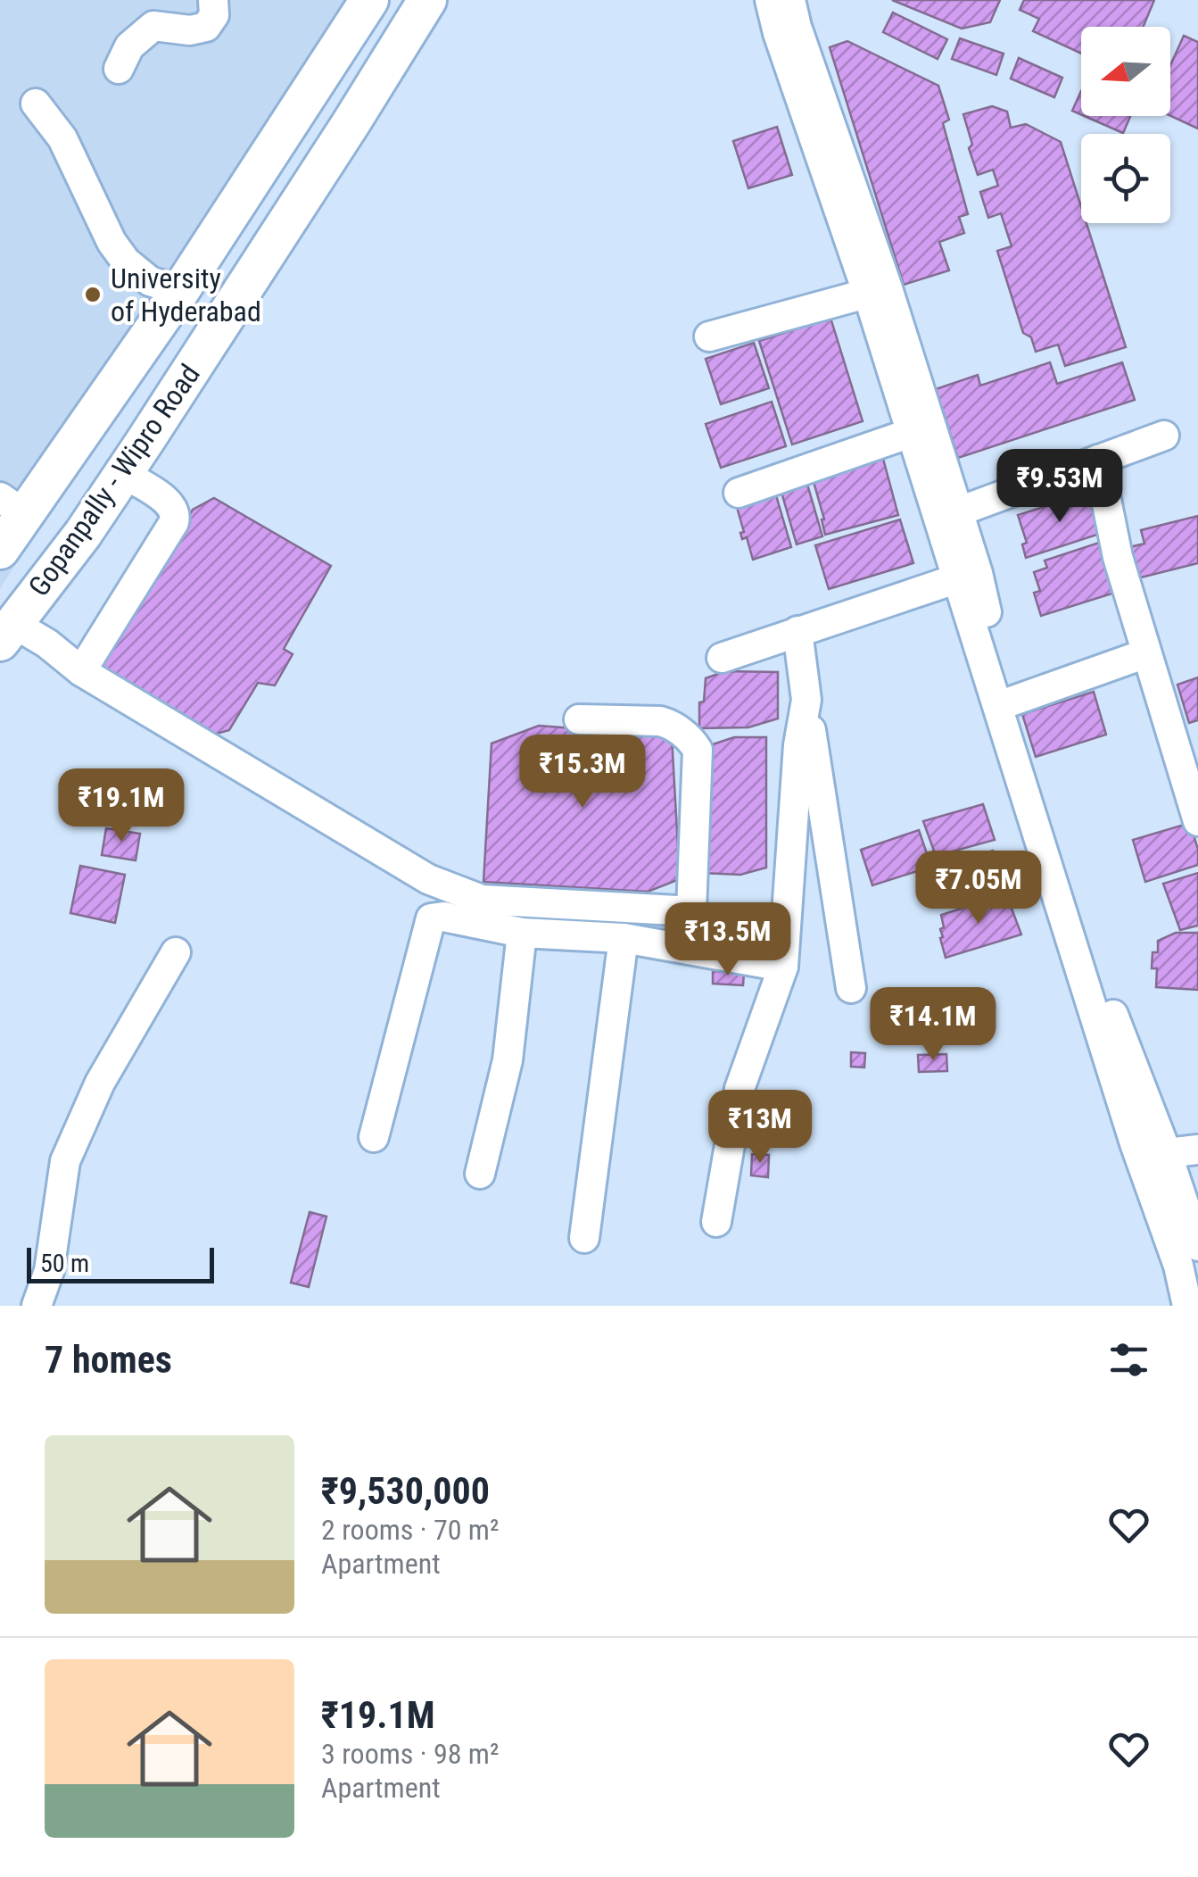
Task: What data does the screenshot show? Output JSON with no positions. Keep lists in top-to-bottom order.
{
  "streets": {
    "main road": ["Gopanpally - Wipro Road"]
  },
  "places": ["University of Hyderabad"],
  "scale_bar": "50 m",
  "north": "left",
  "page": {
    "price": [
      "₹9.53M",
      "₹15.3M",
      "₹19.1M",
      "₹7.05M",
      "₹13.5M",
      "₹14.1M",
      "₹13M"
    ],
    "scale": "50 m",
    "heading": "7 homes",
    "list": [
      {
        "name": "₹9,530,000",
        "note": "2 rooms · 70 m² · Apartment"
      },
      {
        "name": "₹19.1M",
        "note": "3 rooms · 98 m² · Apartment"
      }
    ]
  }
}
